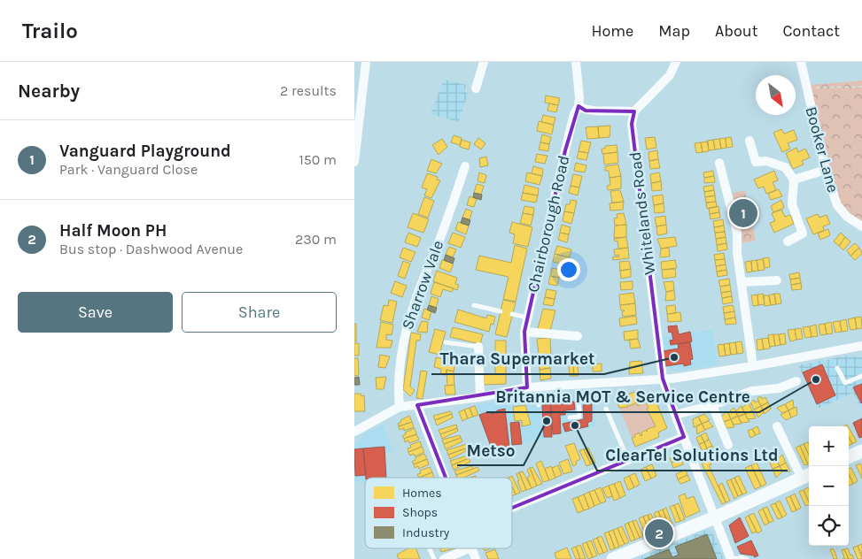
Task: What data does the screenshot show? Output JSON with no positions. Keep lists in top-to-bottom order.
{
  "streets": {
    "street": [
      "Booker Lane",
      "Whitelands Road",
      "Chairborough Road",
      "Sharrow Vale"
    ]
  },
  "places": [
    "Thara Supermarket",
    "Britannia MOT & Service Centre",
    "Metso",
    "ClearTel Solutions Ltd"
  ],
  "legend": ["Homes", "Shops", "Industry"],
  "north": "bottom right",
  "page": {
    "header": "Trailo",
    "nav": [
      "Home",
      "Map",
      "About",
      "Contact"
    ],
    "heading": ["Nearby", "2 results"],
    "list": [
      {
        "mark": "1",
        "name": "Vanguard Playground",
        "note": "Park · Vanguard Close",
        "value": "150 m"
      },
      {
        "mark": "2",
        "name": "Half Moon PH",
        "note": "Bus stop · Dashwood Avenue",
        "value": "230 m"
      }
    ],
    "pins": ["1", "2"],
    "buttons": ["Save", "Share"],
    "map_buttons": ["+", "−"]
  }
}
